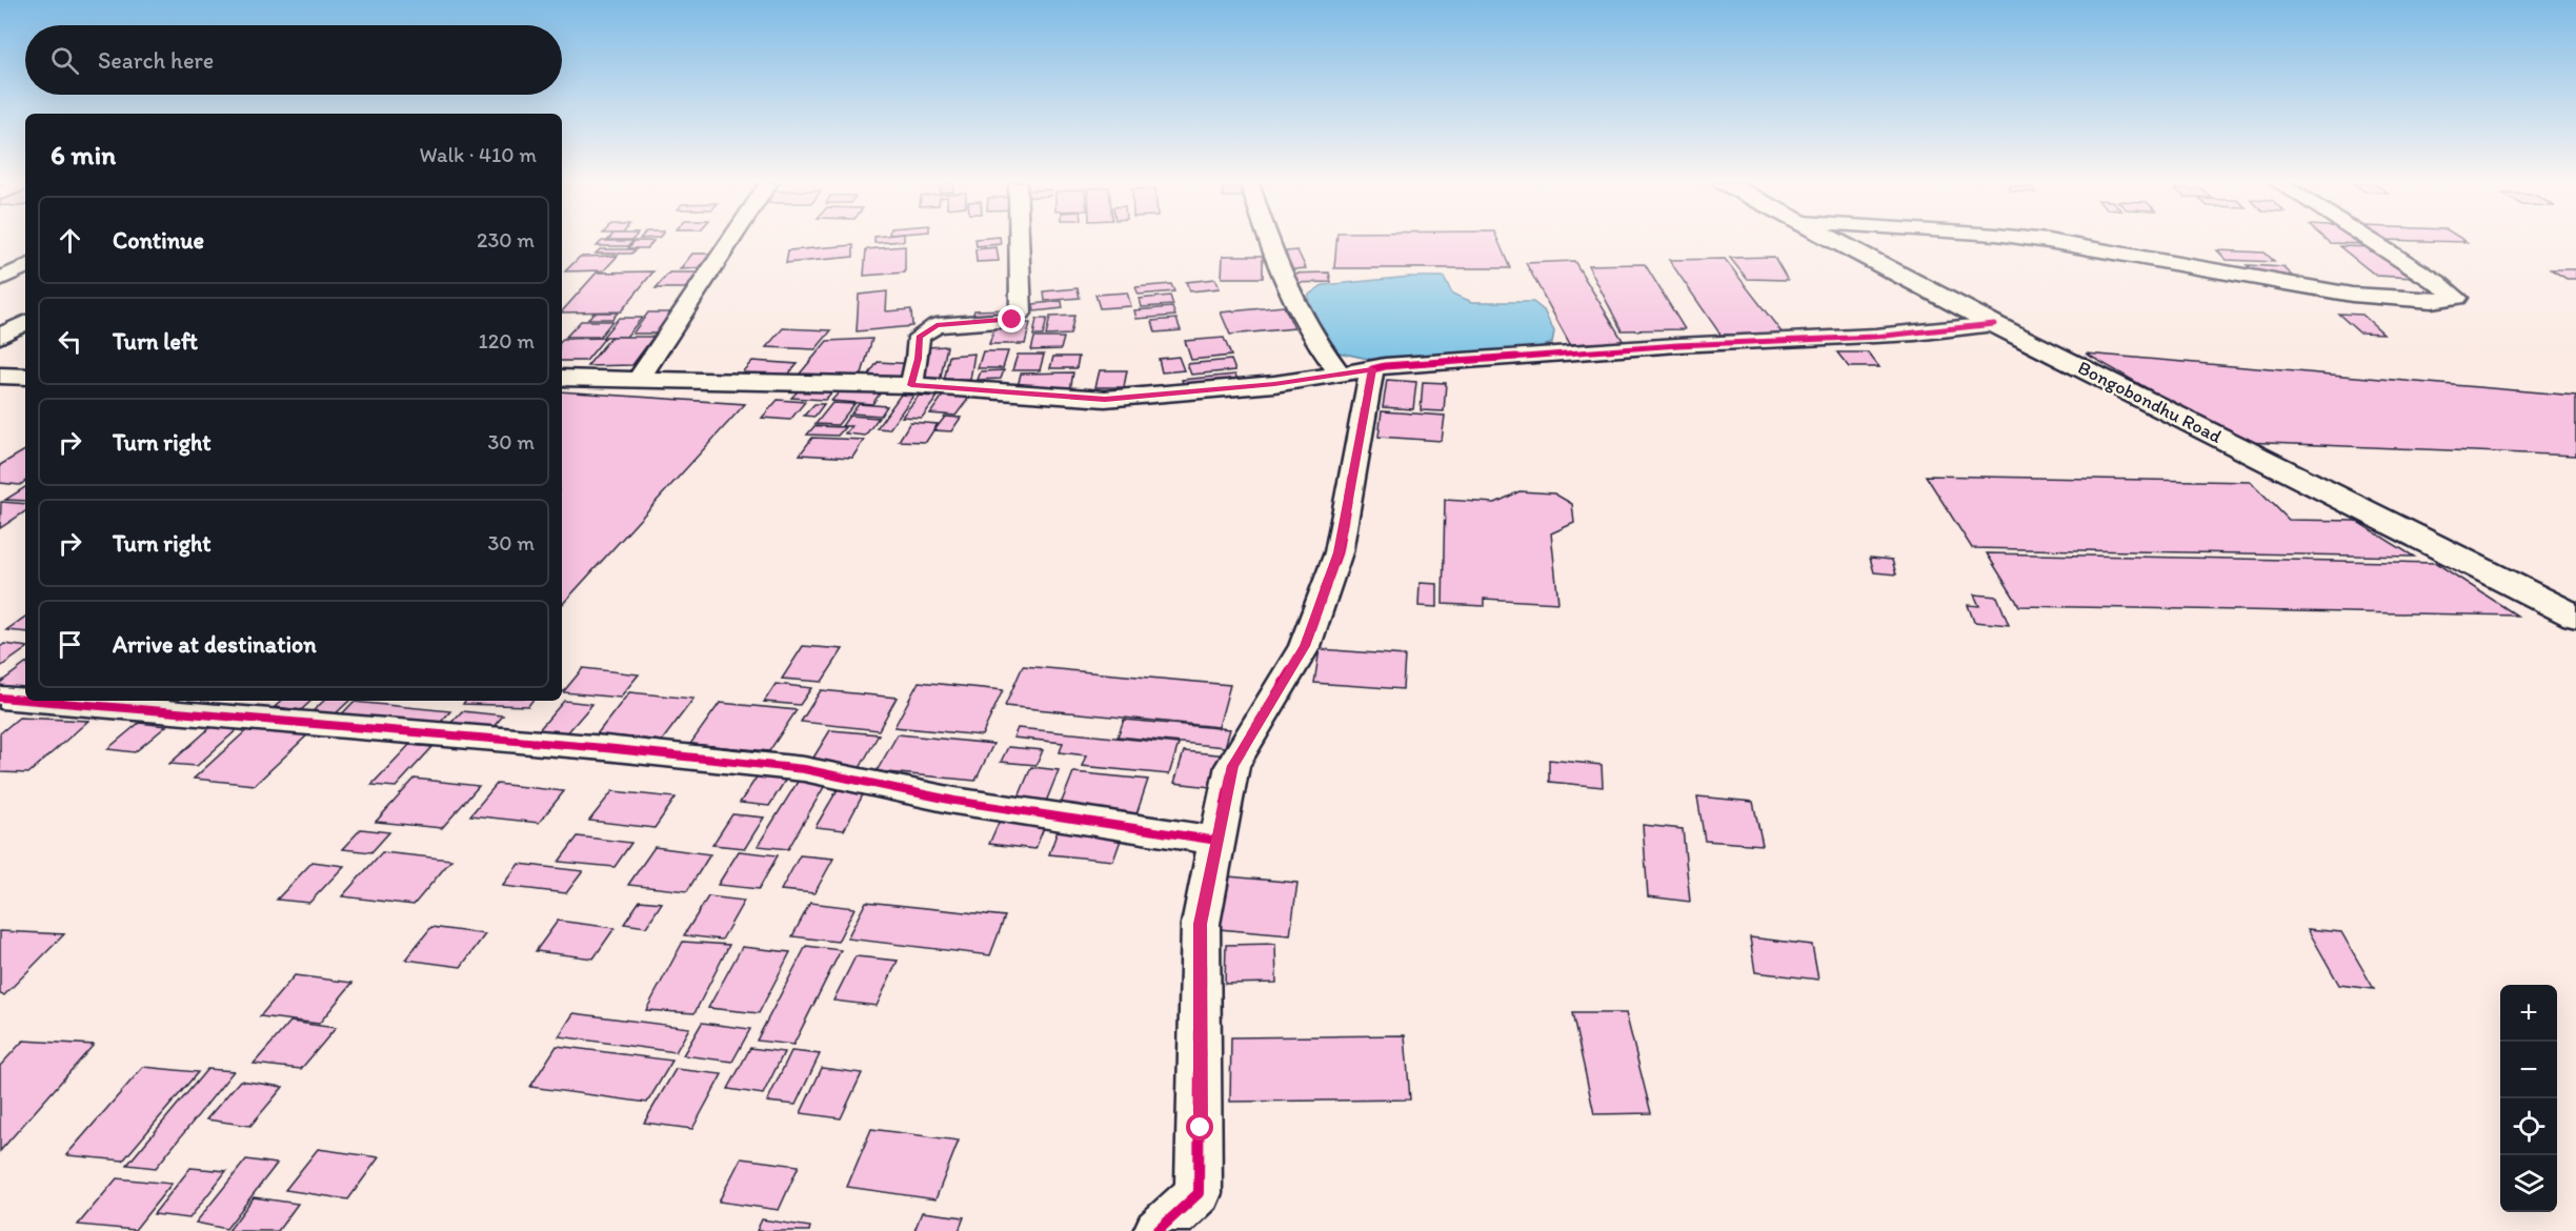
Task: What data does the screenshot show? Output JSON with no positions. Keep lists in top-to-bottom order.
{
  "streets": {
    "street": ["Bongobondhu Road"]
  },
  "page": {
    "search": "Search here",
    "heading": ["6 min", "Walk · 410 m"],
    "list": [
      ["Continue", "230 m"],
      ["Turn left", "120 m"],
      ["Turn right", "30 m"],
      ["Turn right", "30 m"],
      "Arrive at destination"
    ],
    "map_buttons": ["+", "−"]
  }
}
